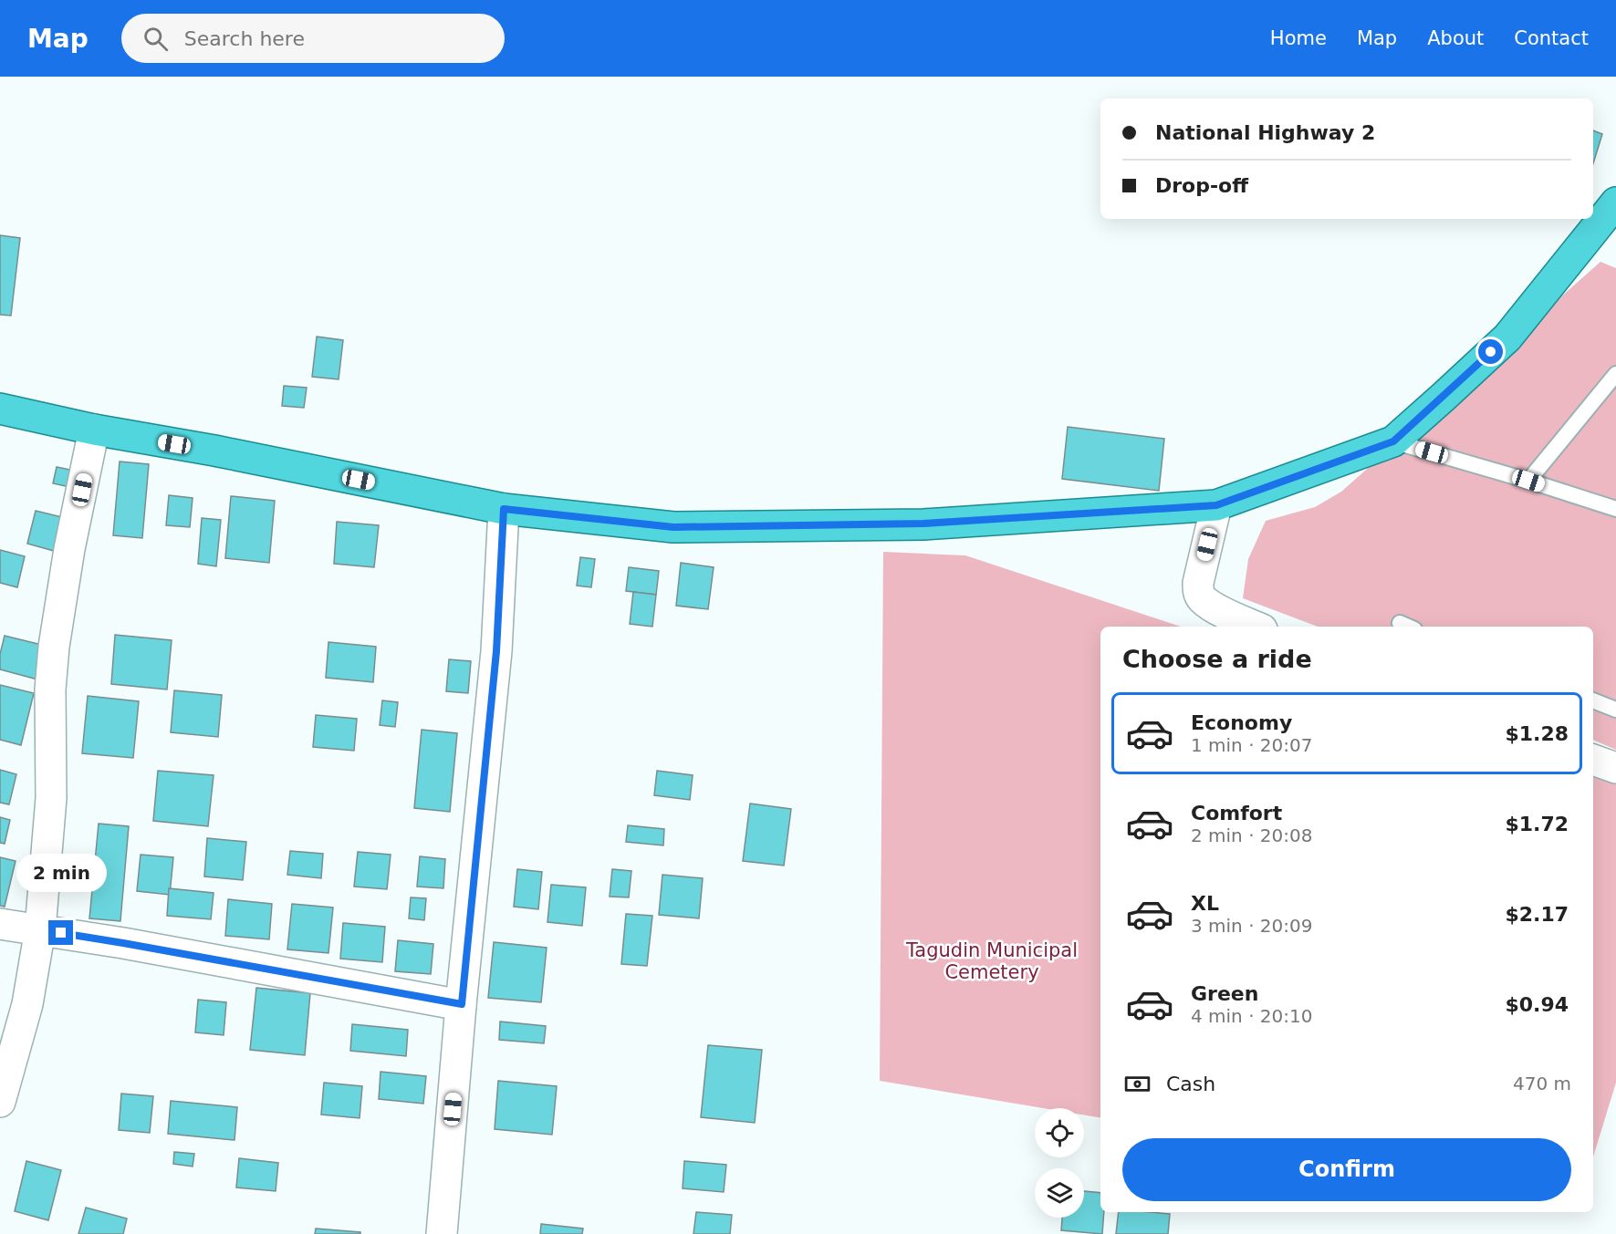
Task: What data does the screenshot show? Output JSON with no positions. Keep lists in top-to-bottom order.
{
  "parks": ["Tagudin Municipal Cemetery"],
  "page": {
    "header": "Map",
    "search": "Search here",
    "nav": [
      "Home",
      "Map",
      "About",
      "Contact"
    ],
    "banner": ["National Highway 2", "Drop-off"],
    "heading": "Choose a ride",
    "list": [
      {
        "name": "Economy",
        "note": "1 min · 20:07",
        "value": "$1.28"
      },
      {
        "name": "Comfort",
        "note": "2 min · 20:08",
        "value": "$1.72"
      },
      {
        "name": "XL",
        "note": "3 min · 20:09",
        "value": "$2.17"
      },
      {
        "name": "Green",
        "note": "4 min · 20:10",
        "value": "$0.94"
      }
    ],
    "bubble": "2 min",
    "pay": ["Cash", "470 m"],
    "buttons": "Confirm"
  }
}
